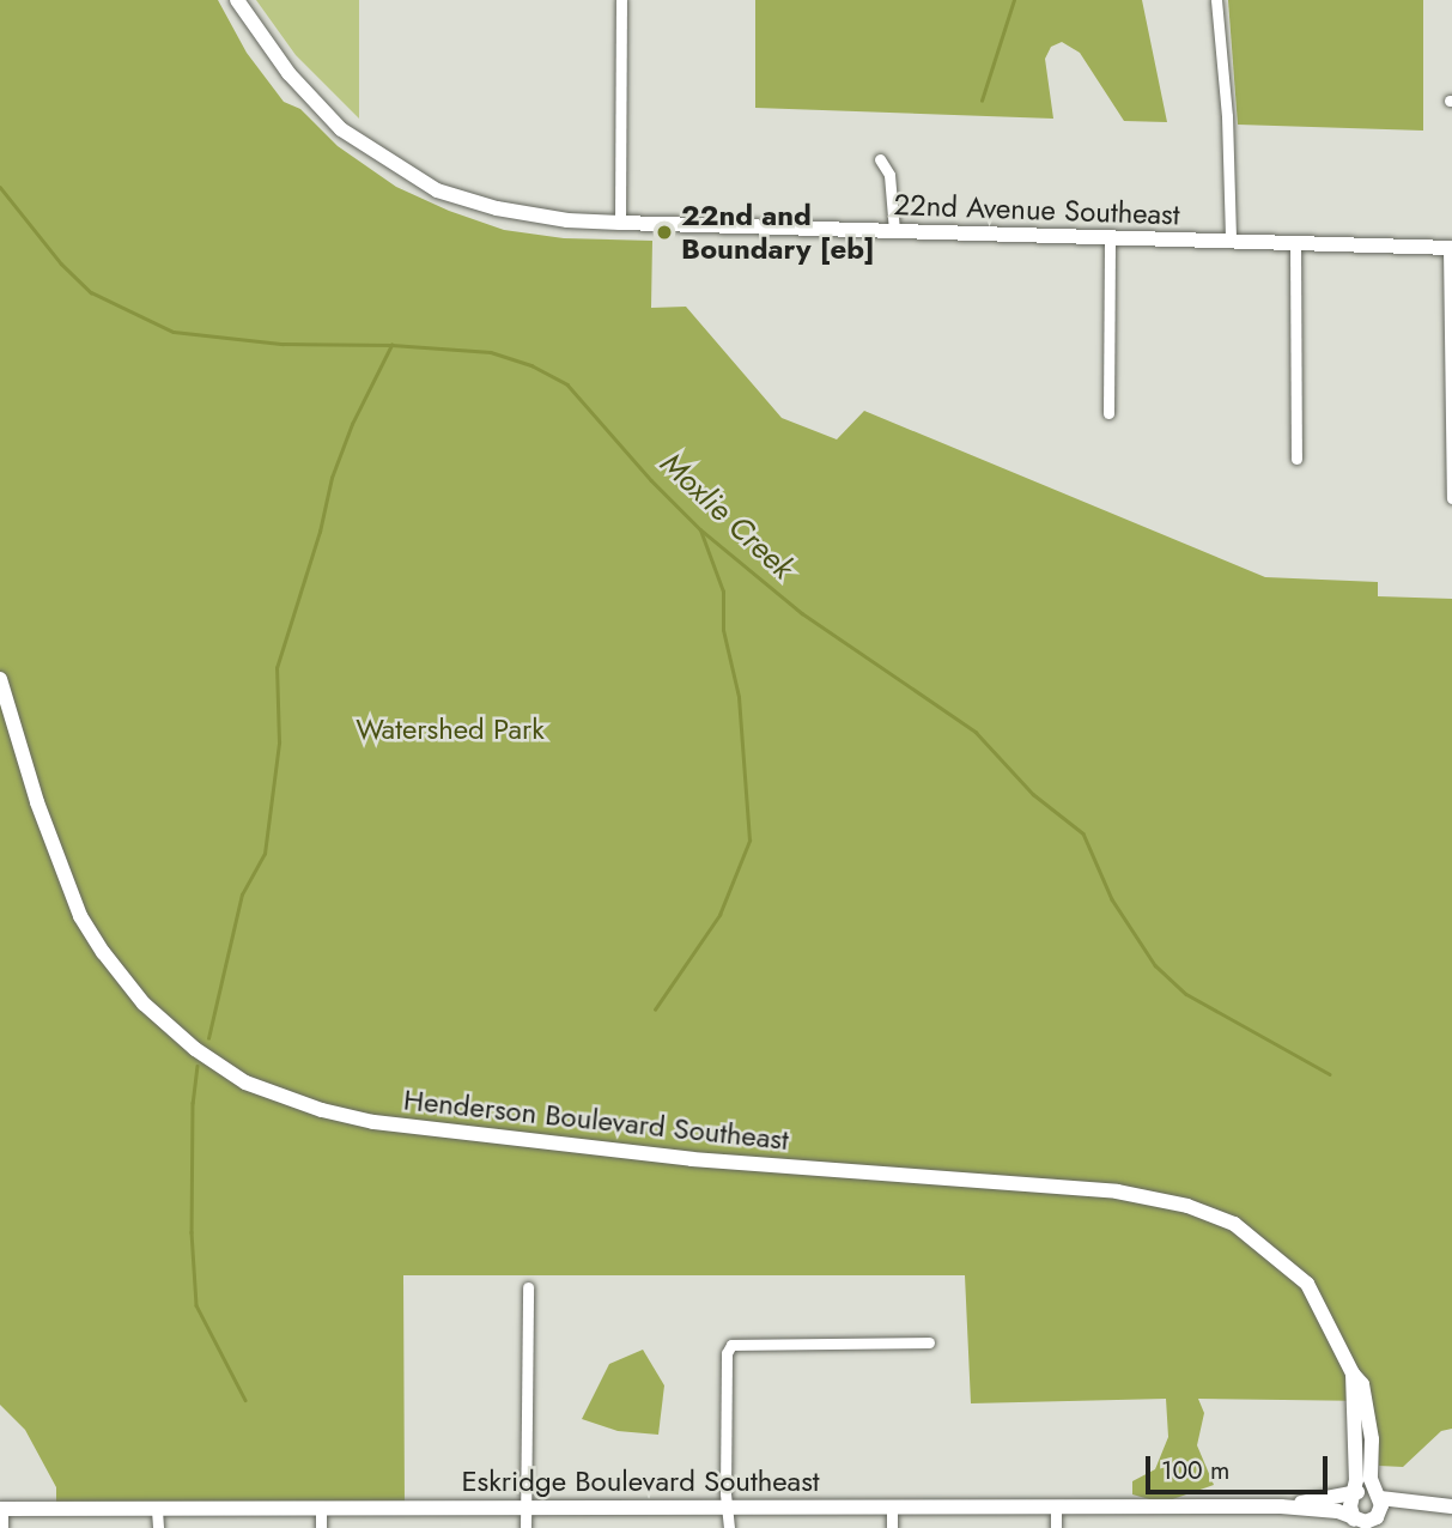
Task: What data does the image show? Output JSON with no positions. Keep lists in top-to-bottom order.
{
  "streets": {
    "street": ["22nd Avenue Southeast", "Henderson Boulevard Southeast", "Eskridge Boulevard Southeast"]
  },
  "crossings": [
    ["Henderson Boulevard Southeast", "Eskridge Boulevard Southeast"]
  ],
  "water": ["Moxlie Creek"],
  "parks": ["Watershed Park"],
  "places": ["22nd and Boundary [eb]"],
  "scale_bar": "100 m"
}
